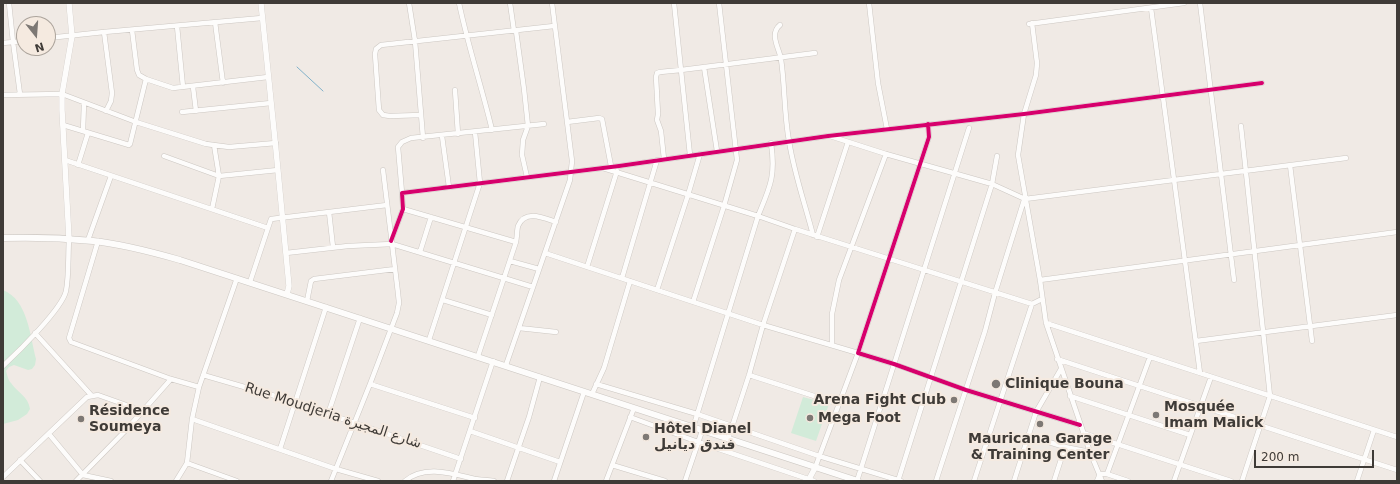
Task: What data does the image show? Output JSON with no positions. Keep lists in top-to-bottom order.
{
  "streets": {
    "street": ["Rue Moudjeria شارع المجيرة"]
  },
  "places": [
    "Clinique Bouna",
    "Arena Fight Club",
    "Mosquée Imam Malick",
    "Mega Foot",
    "Résidence Soumeya",
    "Mauricana Garage & Training Center",
    "Hôtel Dianel فندق ديانيل"
  ],
  "scale_bar": "200 m",
  "north": "bottom"
}
